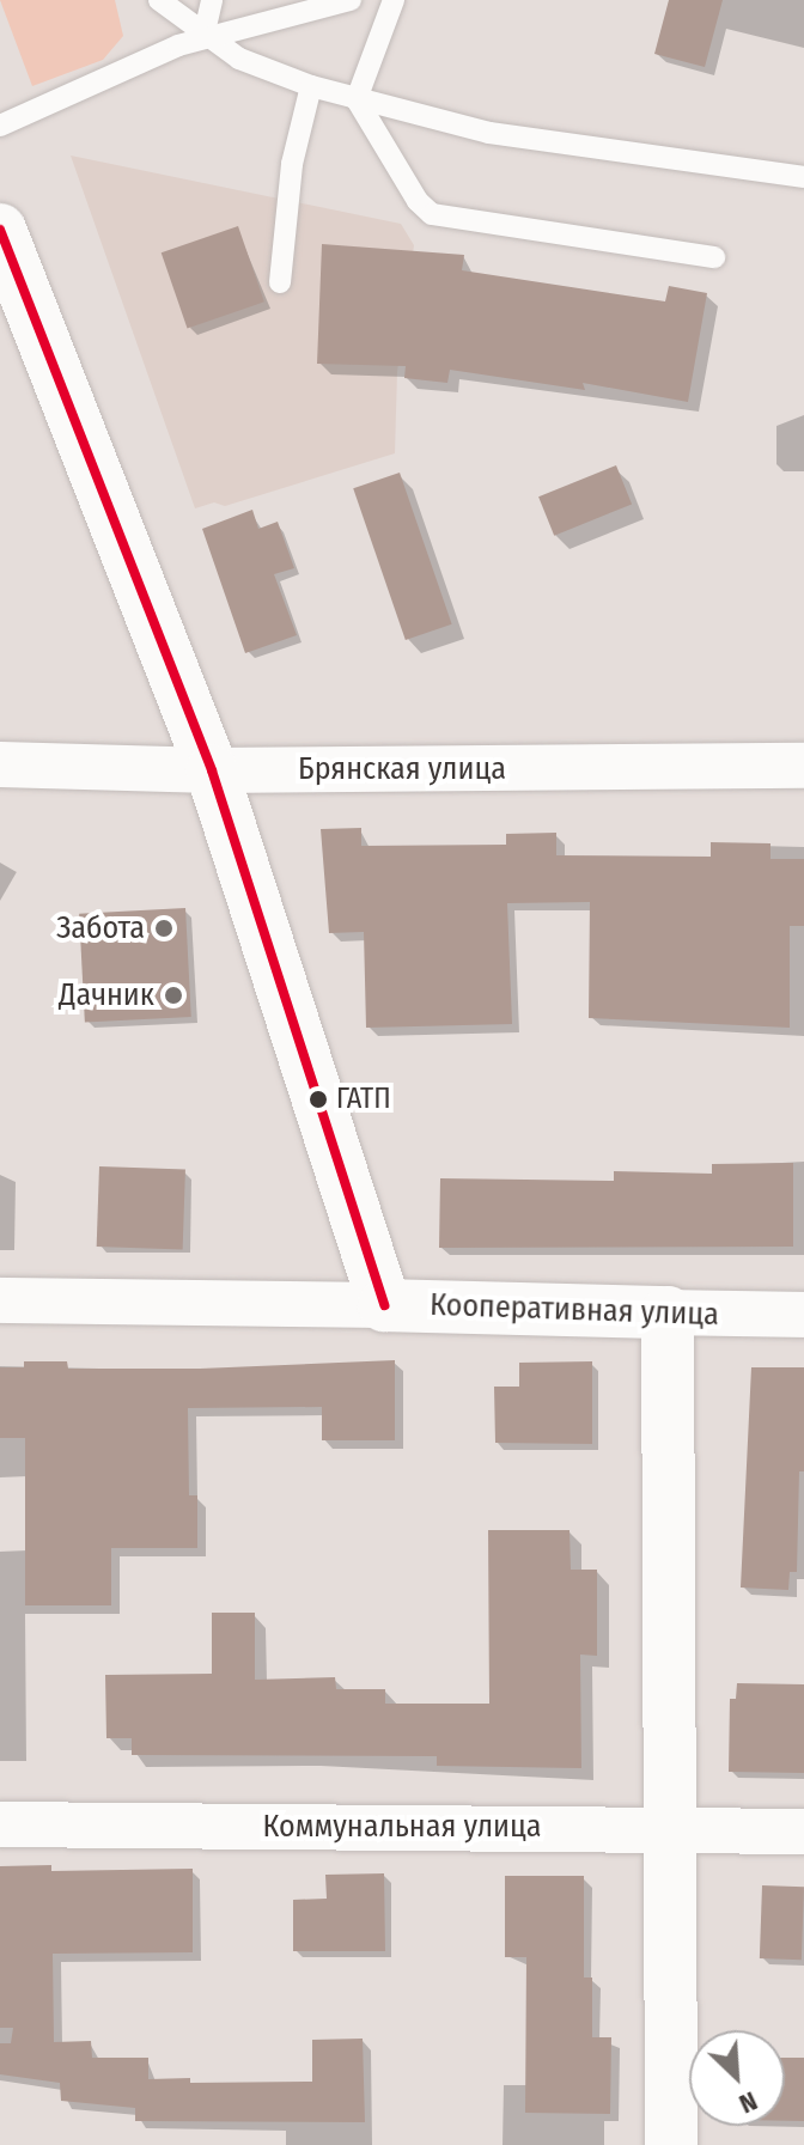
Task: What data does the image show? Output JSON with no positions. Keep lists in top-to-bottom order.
{
  "streets": {
    "street": ["Брянская улица", "Кооперативная улица", "Коммунальная улица"]
  },
  "places": ["Забота", "Дачник", "ГАТП"],
  "north": "bottom right"
}
